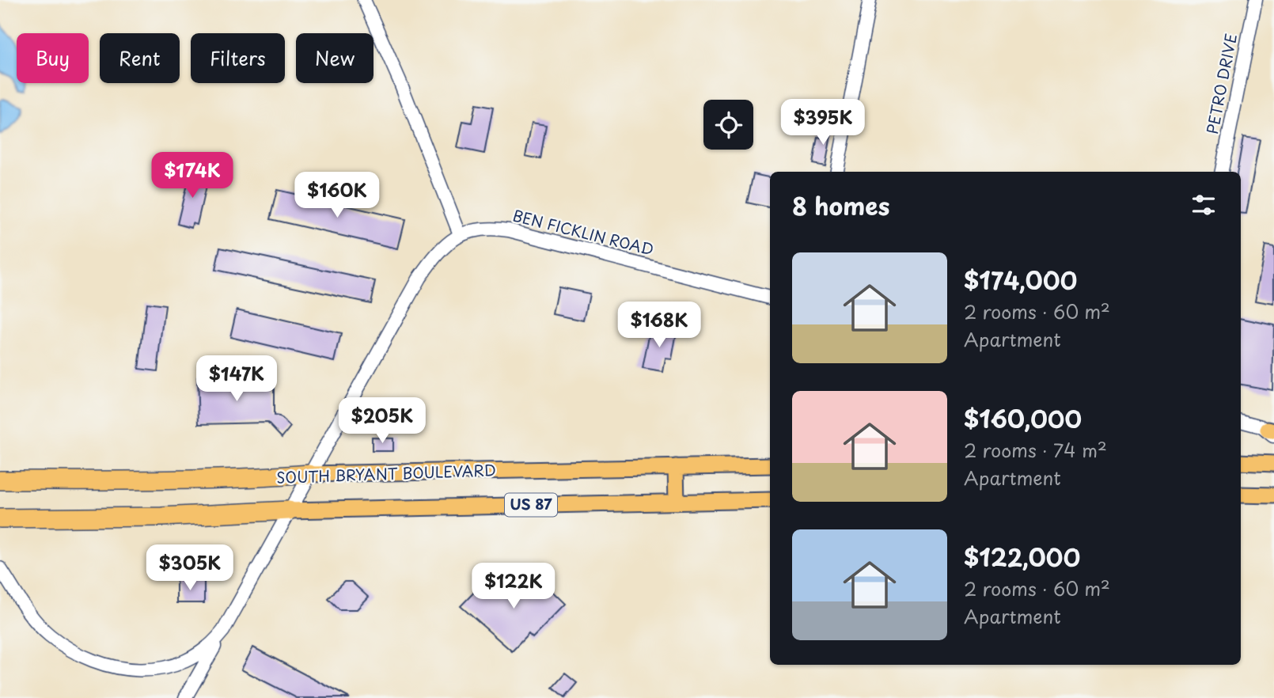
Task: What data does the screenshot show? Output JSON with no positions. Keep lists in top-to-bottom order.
{
  "streets": {
    "highway": ["SOUTH BRYANT BOULEVARD", "US 87"],
    "street": ["PETRO DRIVE", "BEN FICKLIN ROAD"]
  },
  "page": {
    "chip": [
      "Buy",
      "Rent",
      "Filters",
      "New"
    ],
    "price": [
      "$395K",
      "$174K",
      "$160K",
      "$168K",
      "$147K",
      "$205K",
      "$305K",
      "$122K"
    ],
    "heading": "8 homes",
    "list": [
      {
        "name": "$174,000",
        "note": "2 rooms · 60 m² · Apartment"
      },
      {
        "name": "$160,000",
        "note": "2 rooms · 74 m² · Apartment"
      },
      {
        "name": "$122,000",
        "note": "2 rooms · 60 m² · Apartment"
      }
    ]
  }
}
